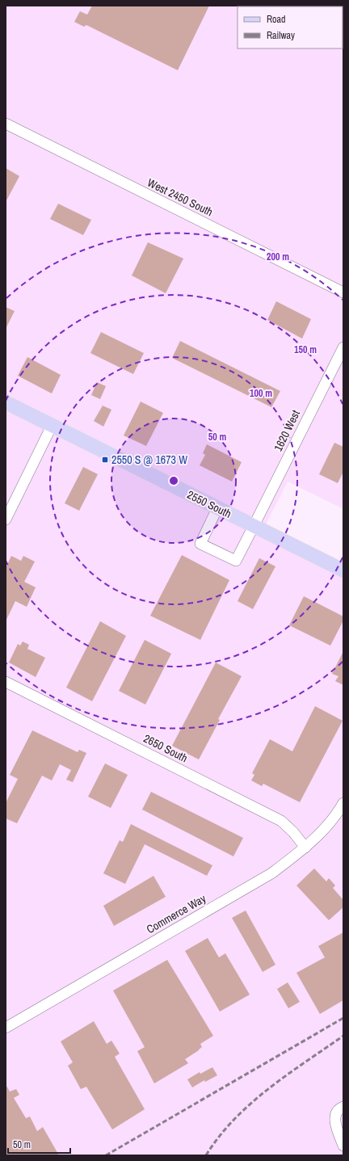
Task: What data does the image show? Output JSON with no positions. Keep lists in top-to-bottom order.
{
  "streets": {
    "main road": ["2550 South"],
    "street": [
      "West 2450 South",
      "1620 West",
      "2650 South",
      "Commerce Way"
    ]
  },
  "crossings": [
    ["1620 West", "2550 South"],
    ["2650 South", "Commerce Way"]
  ],
  "places": {
    "transit": ["2550 S @ 1673 W"]
  },
  "legend": ["Road", "Railway"],
  "scale_bar": "50 m",
  "rings": [
    "200 m",
    "150 m",
    "100 m",
    "50 m"
  ]
}
